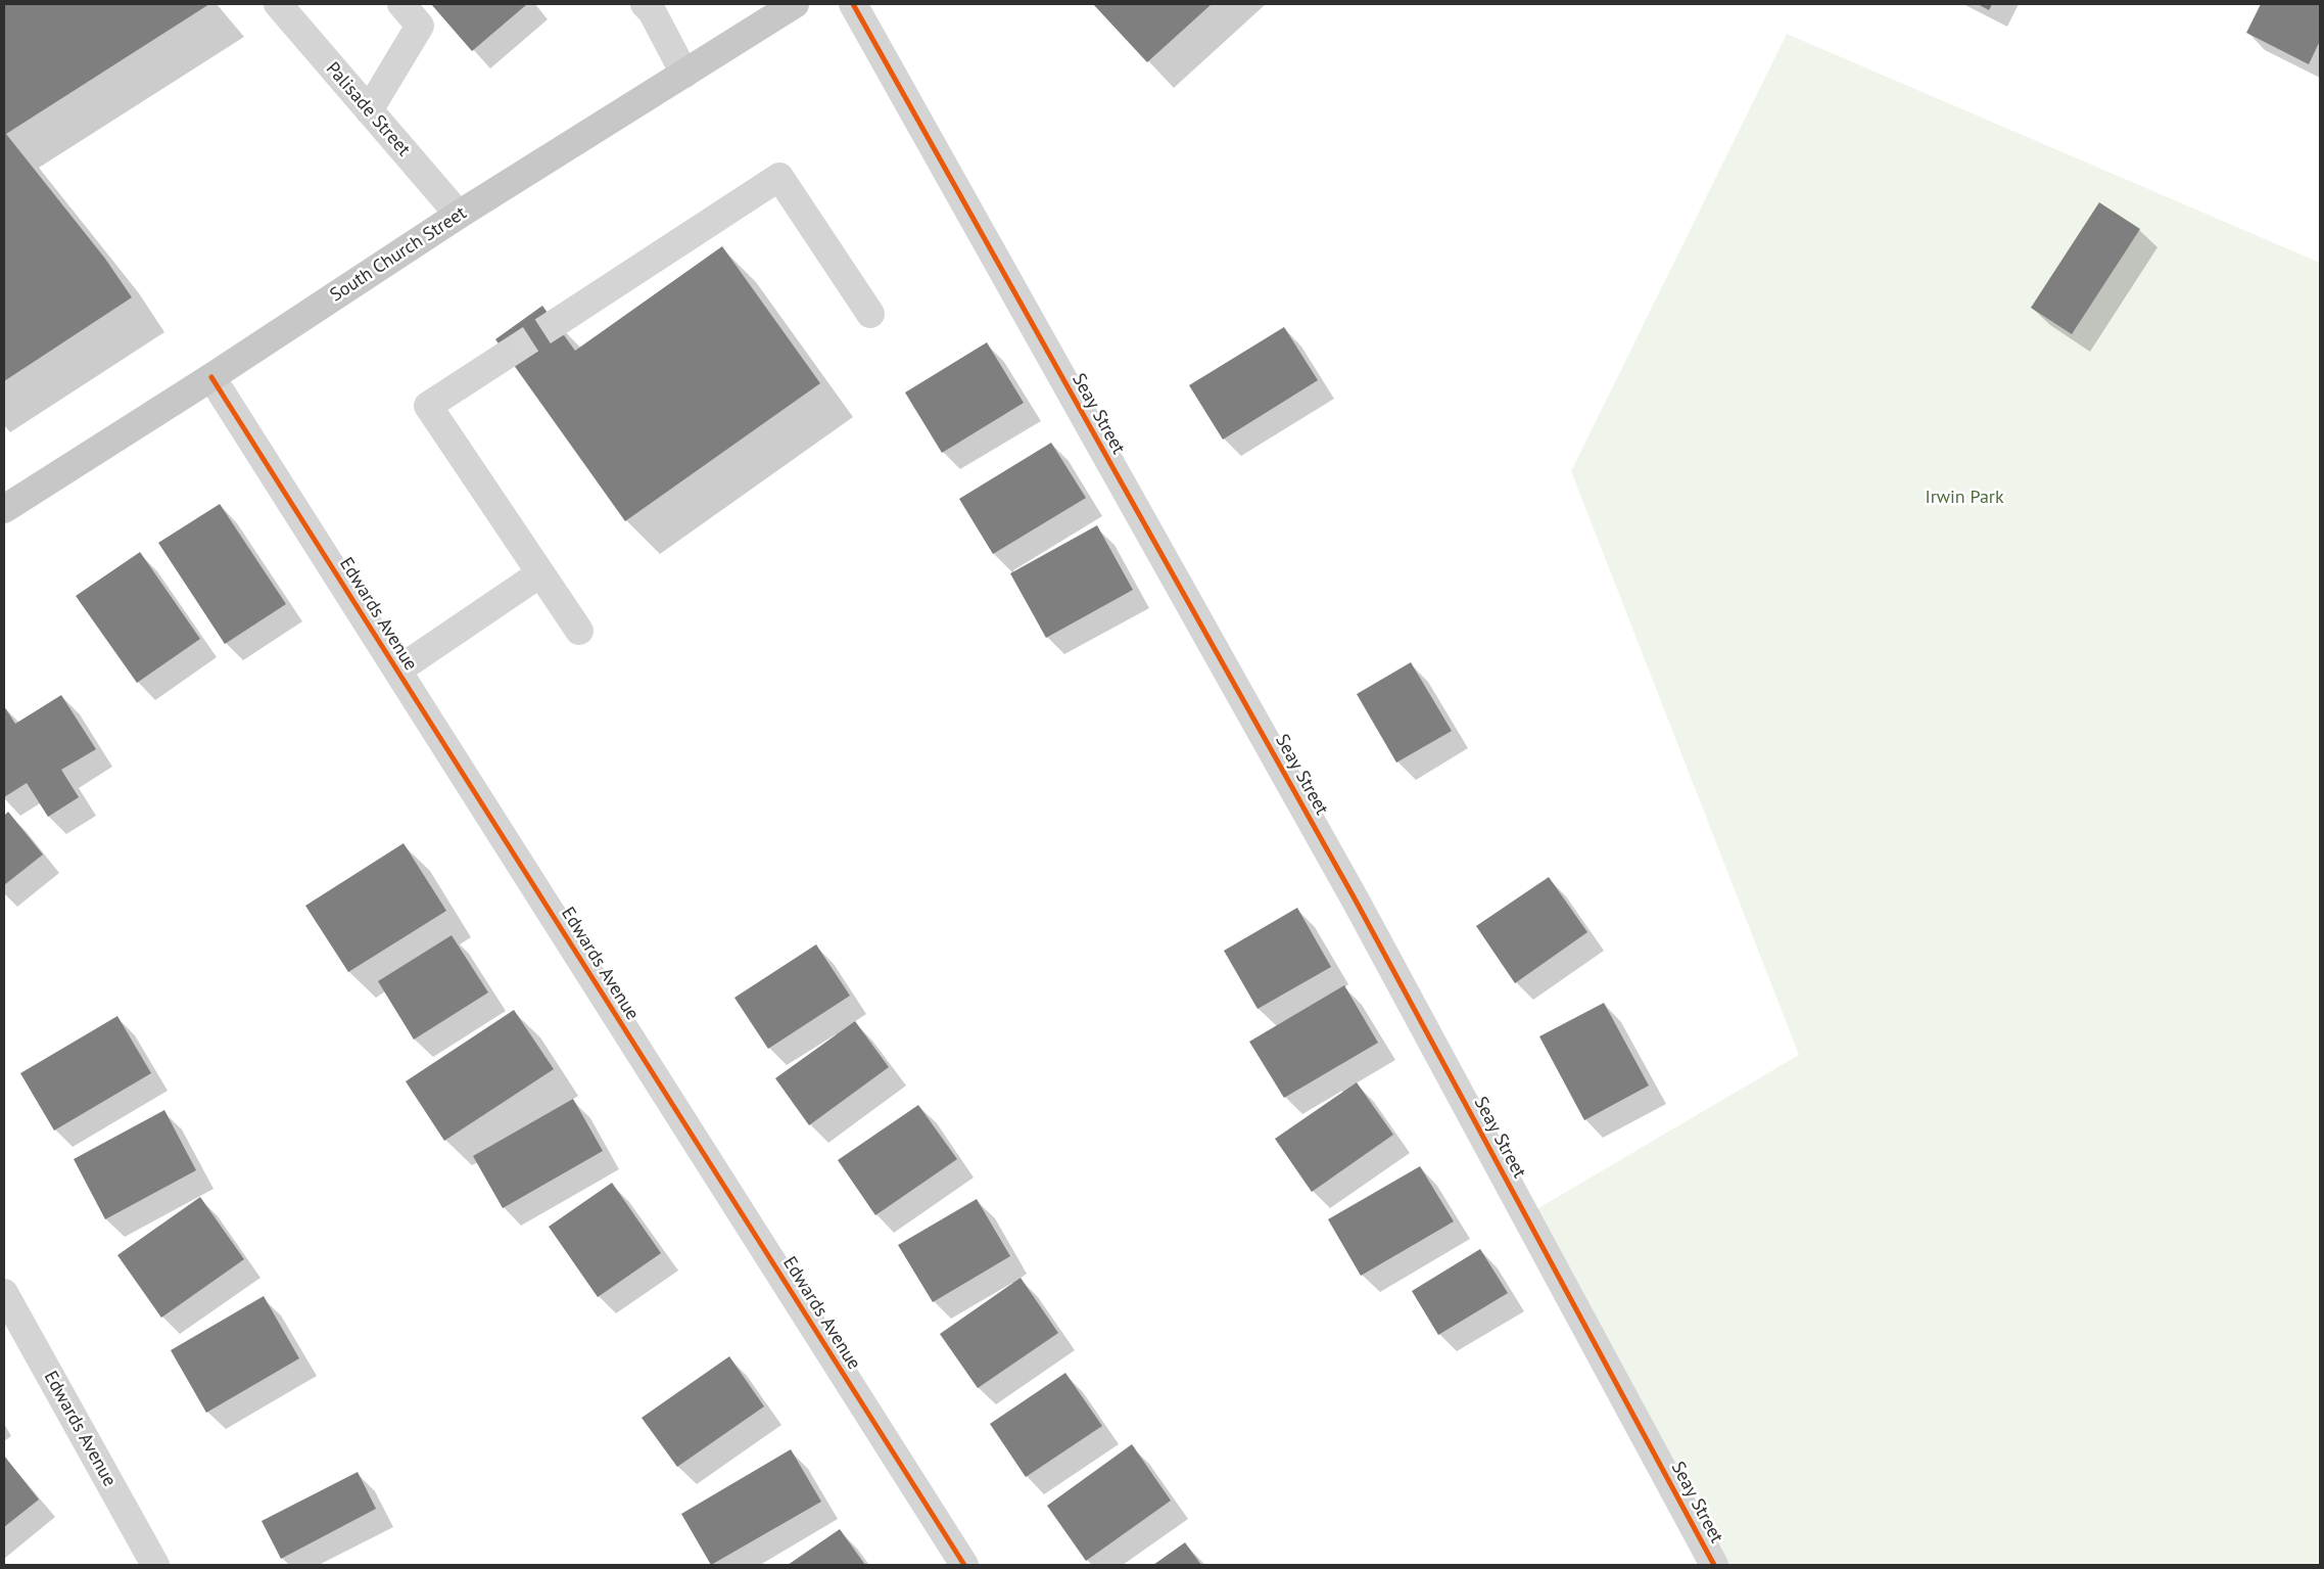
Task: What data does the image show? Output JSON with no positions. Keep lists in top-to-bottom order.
{
  "streets": {
    "main road": ["South Church Street"],
    "street": ["Palisade Street", "Seay Street", "Edwards Avenue"]
  },
  "crossings": [
    ["Palisade Street", "South Church Street"],
    ["South Church Street", "Edwards Avenue"]
  ],
  "parks": ["Irwin Park"]
}
